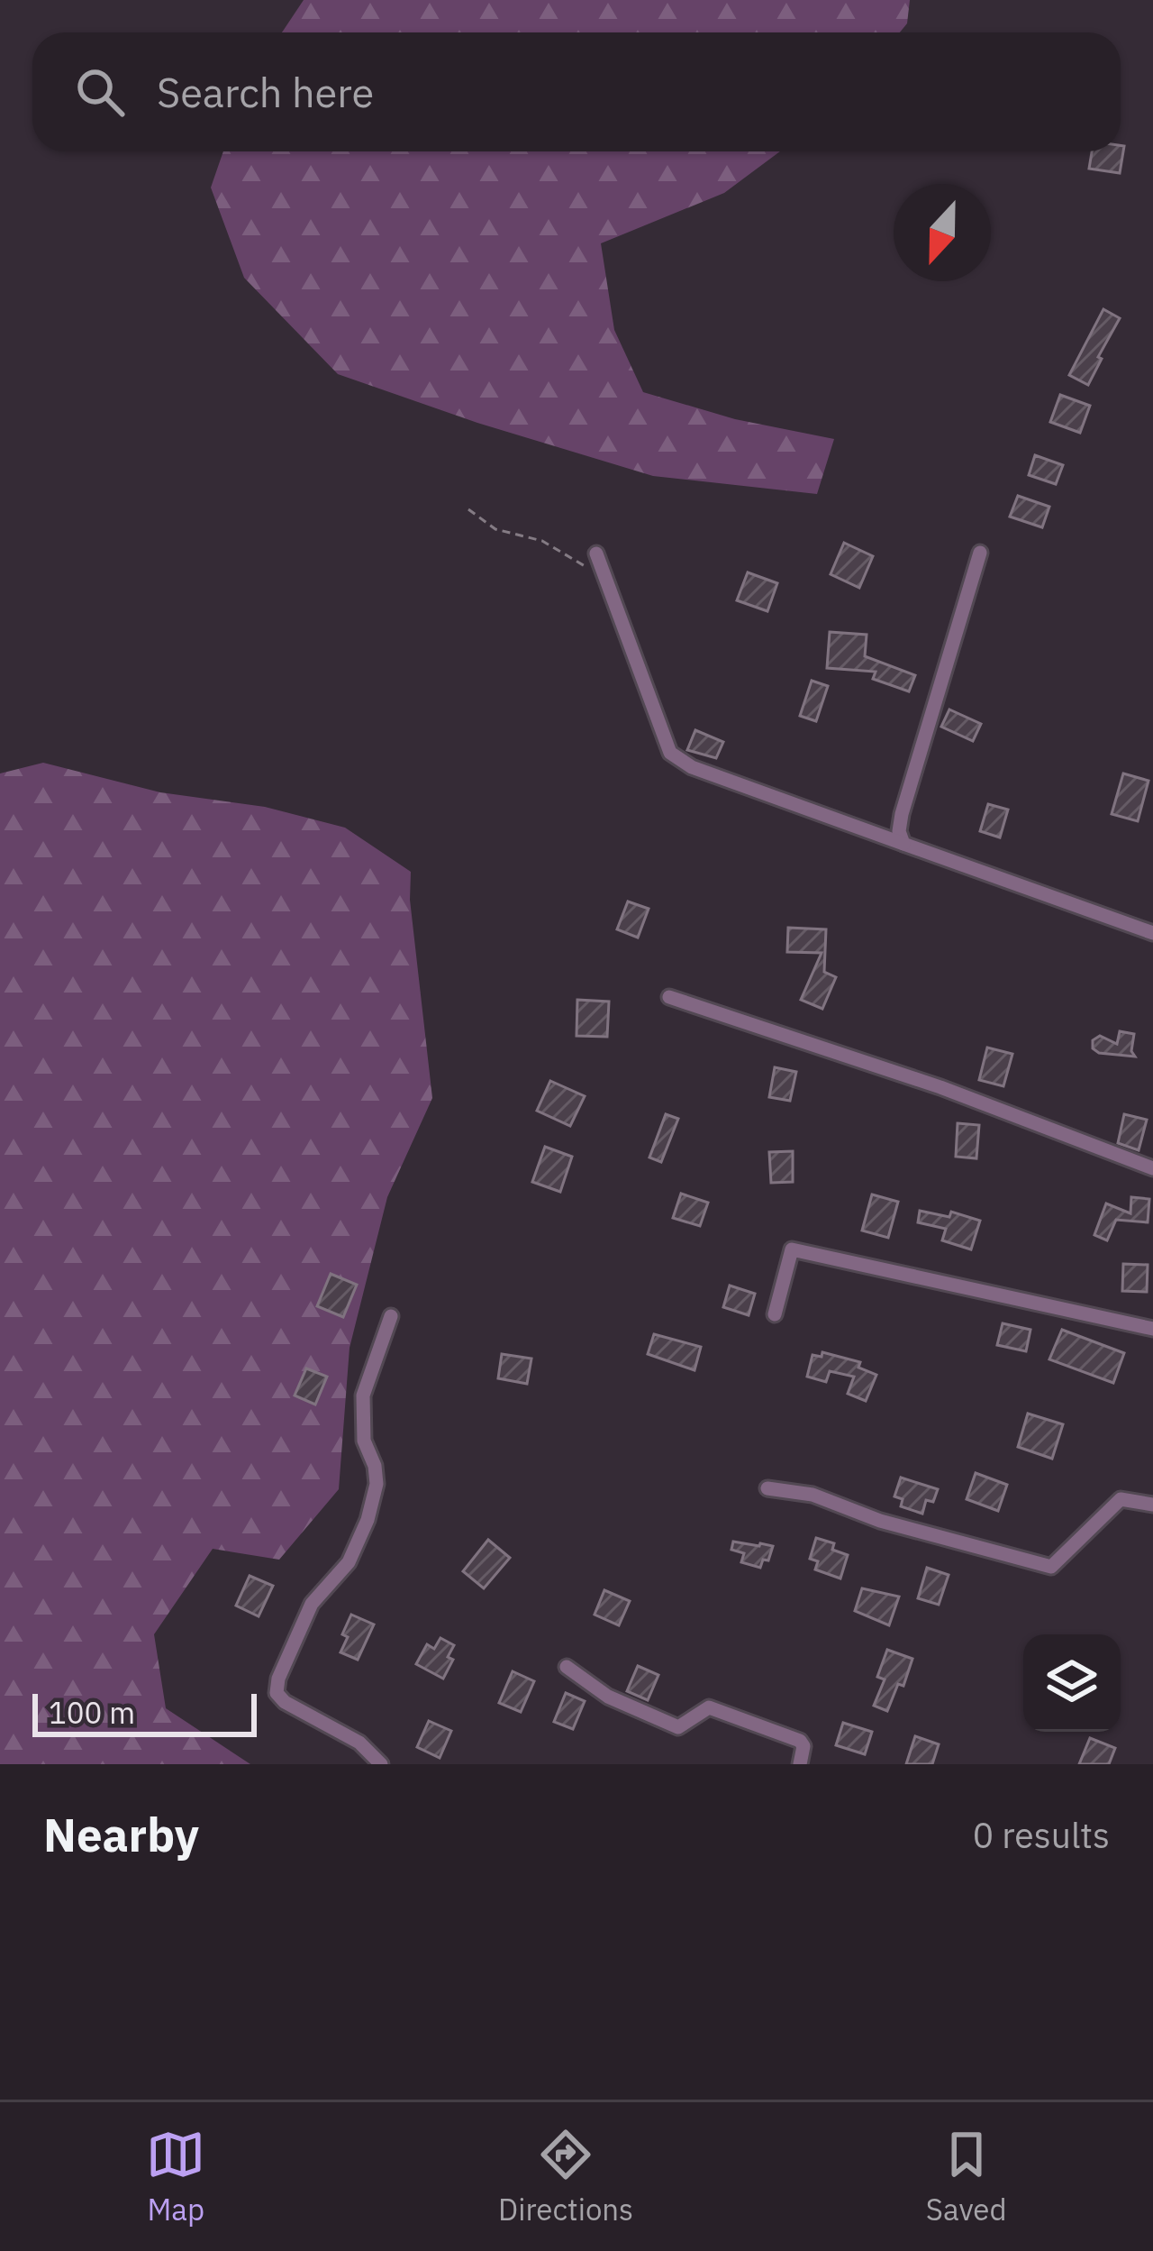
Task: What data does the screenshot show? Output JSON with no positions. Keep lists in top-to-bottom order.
{
  "scale_bar": "100 m",
  "north": "bottom",
  "page": {
    "search": "Search here",
    "scale": "100 m",
    "heading": ["Nearby", "0 results"],
    "nav": ["Map", "Directions", "Saved"]
  }
}
